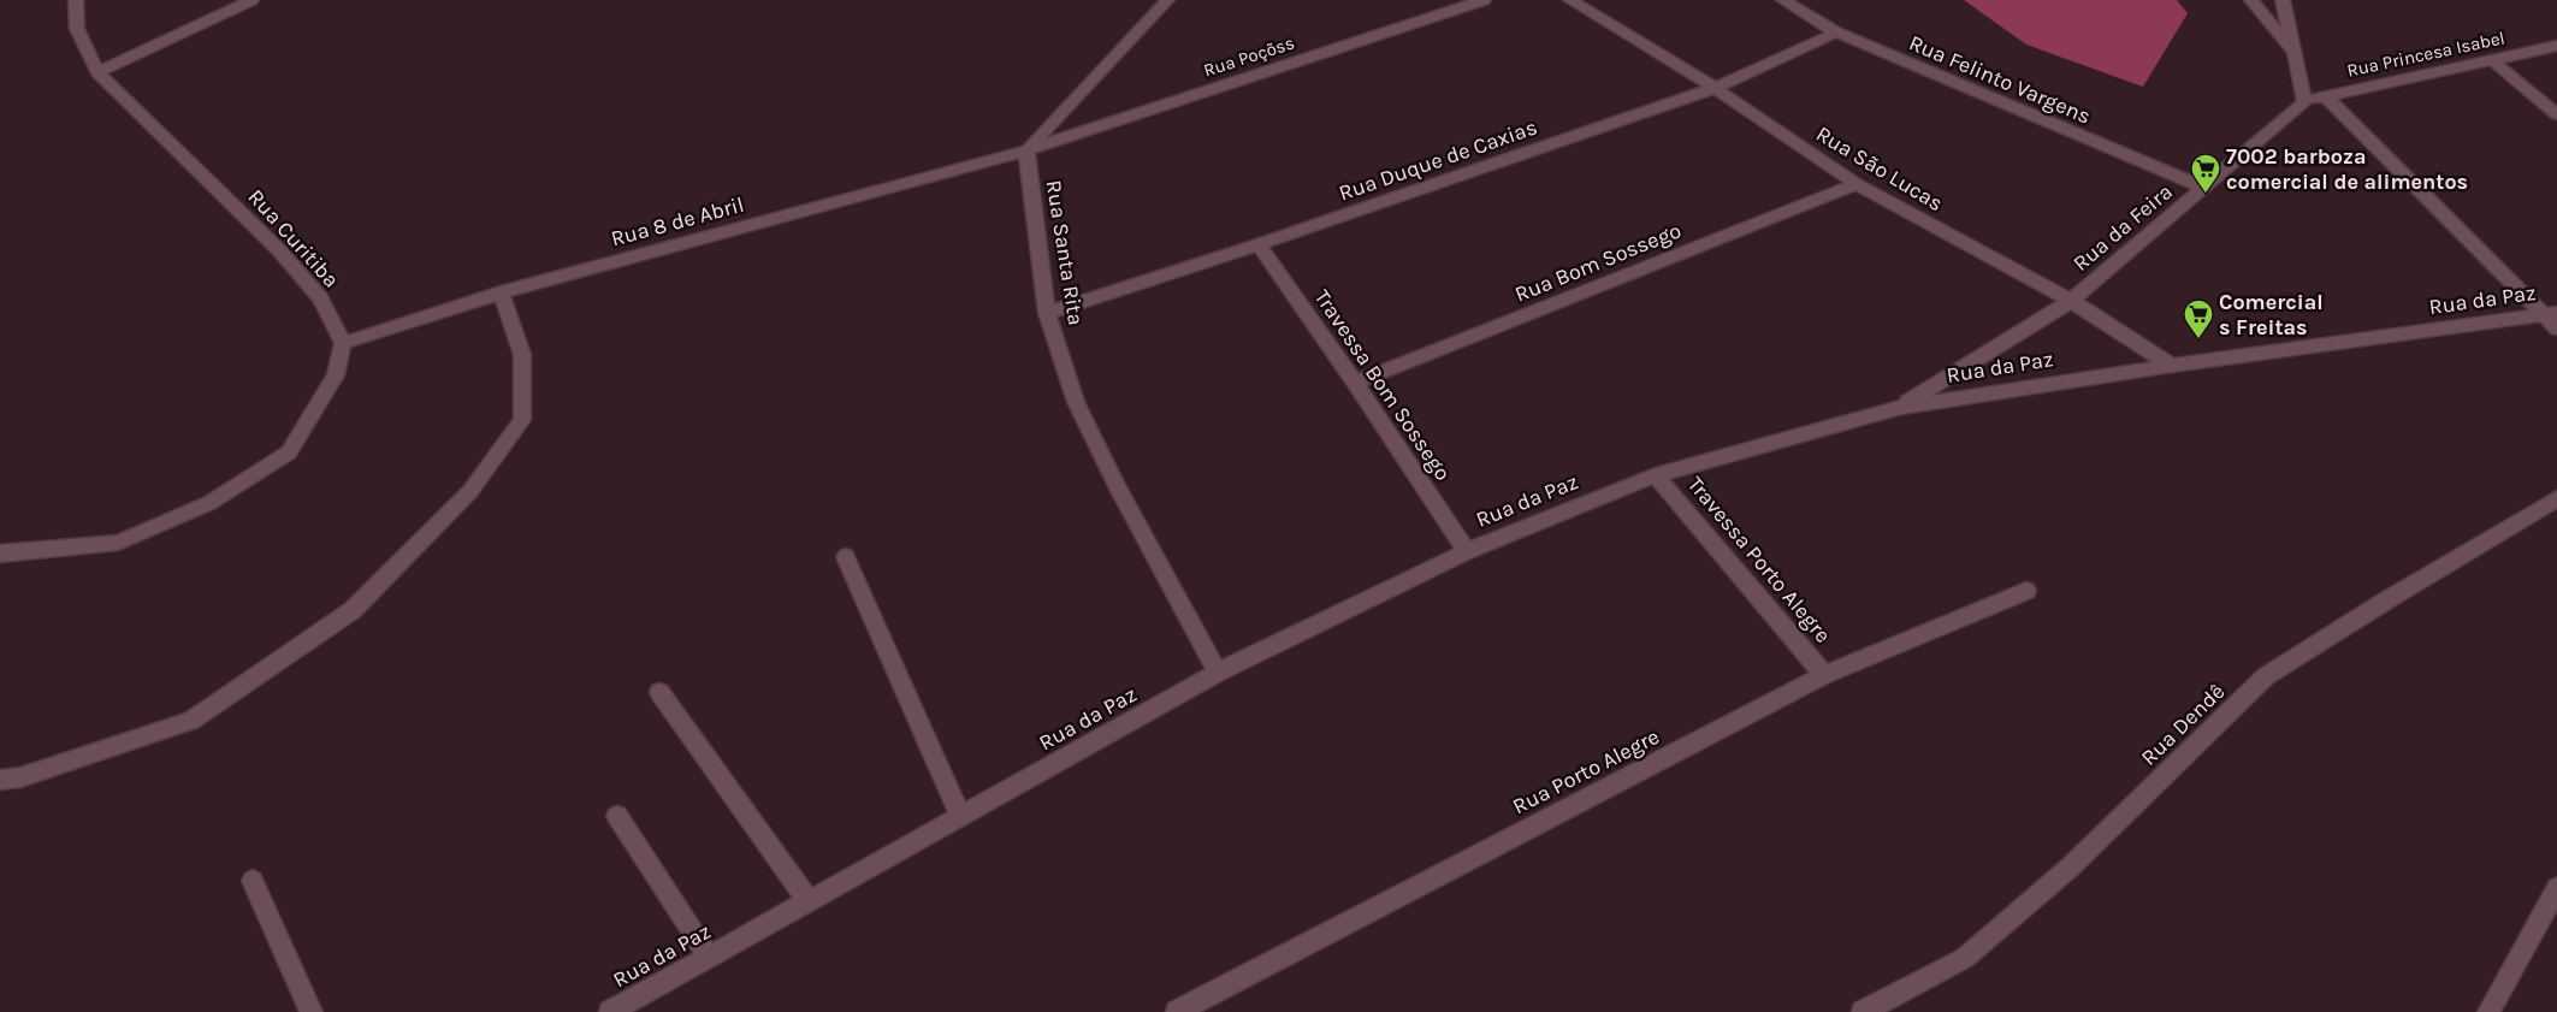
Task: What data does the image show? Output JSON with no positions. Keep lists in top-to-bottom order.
{
  "streets": {
    "street": [
      "Rua Princesa Isabel",
      "Rua Poçõss",
      "Rua Felinto Vargens",
      "Rua Duque de Caxias",
      "Rua São Lucas",
      "Rua 8 de Abril",
      "Rua da Feira",
      "Rua Curitiba",
      "Rua Santa Rita",
      "Rua Bom Sossego",
      "Rua da Paz",
      "Travessa Bom Sossego",
      "Travessa Porto Alegre",
      "Rua Dendê",
      "Rua Porto Alegre"
    ]
  },
  "crossings": [
    ["Rua Princesa Isabel", "Rua da Feira"],
    ["Rua Poçõss", "Rua 8 de Abril"],
    ["Rua Poçõss", "Rua Santa Rita"],
    ["Rua Felinto Vargens", "Rua Duque de Caxias"],
    ["Rua Felinto Vargens", "Rua da Feira"],
    ["Rua Duque de Caxias", "Rua São Lucas"],
    ["Rua Duque de Caxias", "Rua Santa Rita"],
    ["Rua Duque de Caxias", "Travessa Bom Sossego"],
    ["Rua São Lucas", "Rua da Feira"],
    ["Rua São Lucas", "Rua Bom Sossego"],
    ["Rua São Lucas", "Rua da Paz"],
    ["Rua 8 de Abril", "Rua Curitiba"],
    ["Rua 8 de Abril", "Rua Santa Rita"],
    ["Rua da Feira", "Rua da Paz"],
    ["Rua Santa Rita", "Rua da Paz"],
    ["Rua Bom Sossego", "Travessa Bom Sossego"],
    ["Rua da Paz", "Travessa Bom Sossego"],
    ["Rua da Paz", "Travessa Porto Alegre"],
    ["Travessa Porto Alegre", "Rua Porto Alegre"]
  ],
  "places": {
    "supermarket": ["7002 barboza comercial de alimentos", "Comercial s Freitas"]
  }
}
